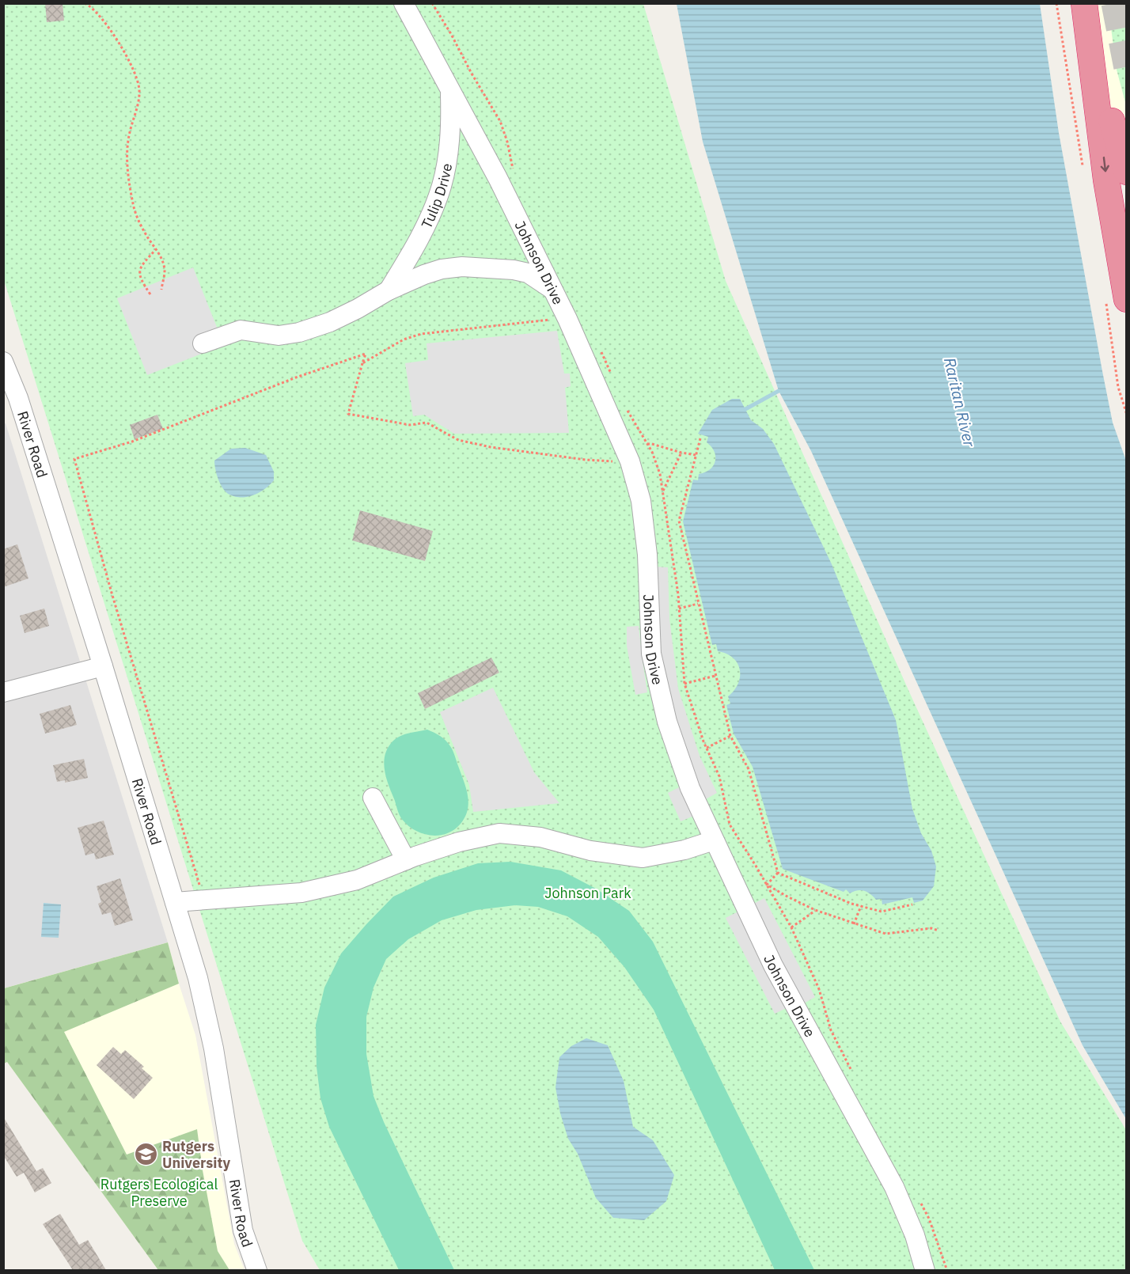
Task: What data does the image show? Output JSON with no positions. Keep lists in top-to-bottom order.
{
  "streets": {
    "street": ["Tulip Drive", "Johnson Drive", "River Road"]
  },
  "crossings": [
    ["Tulip Drive", "Johnson Drive"]
  ],
  "water": ["Raritan River"],
  "parks": ["Johnson Park", "Rutgers Ecological Preserve"],
  "places": {
    "school or university": ["Rutgers University"]
  }
}
